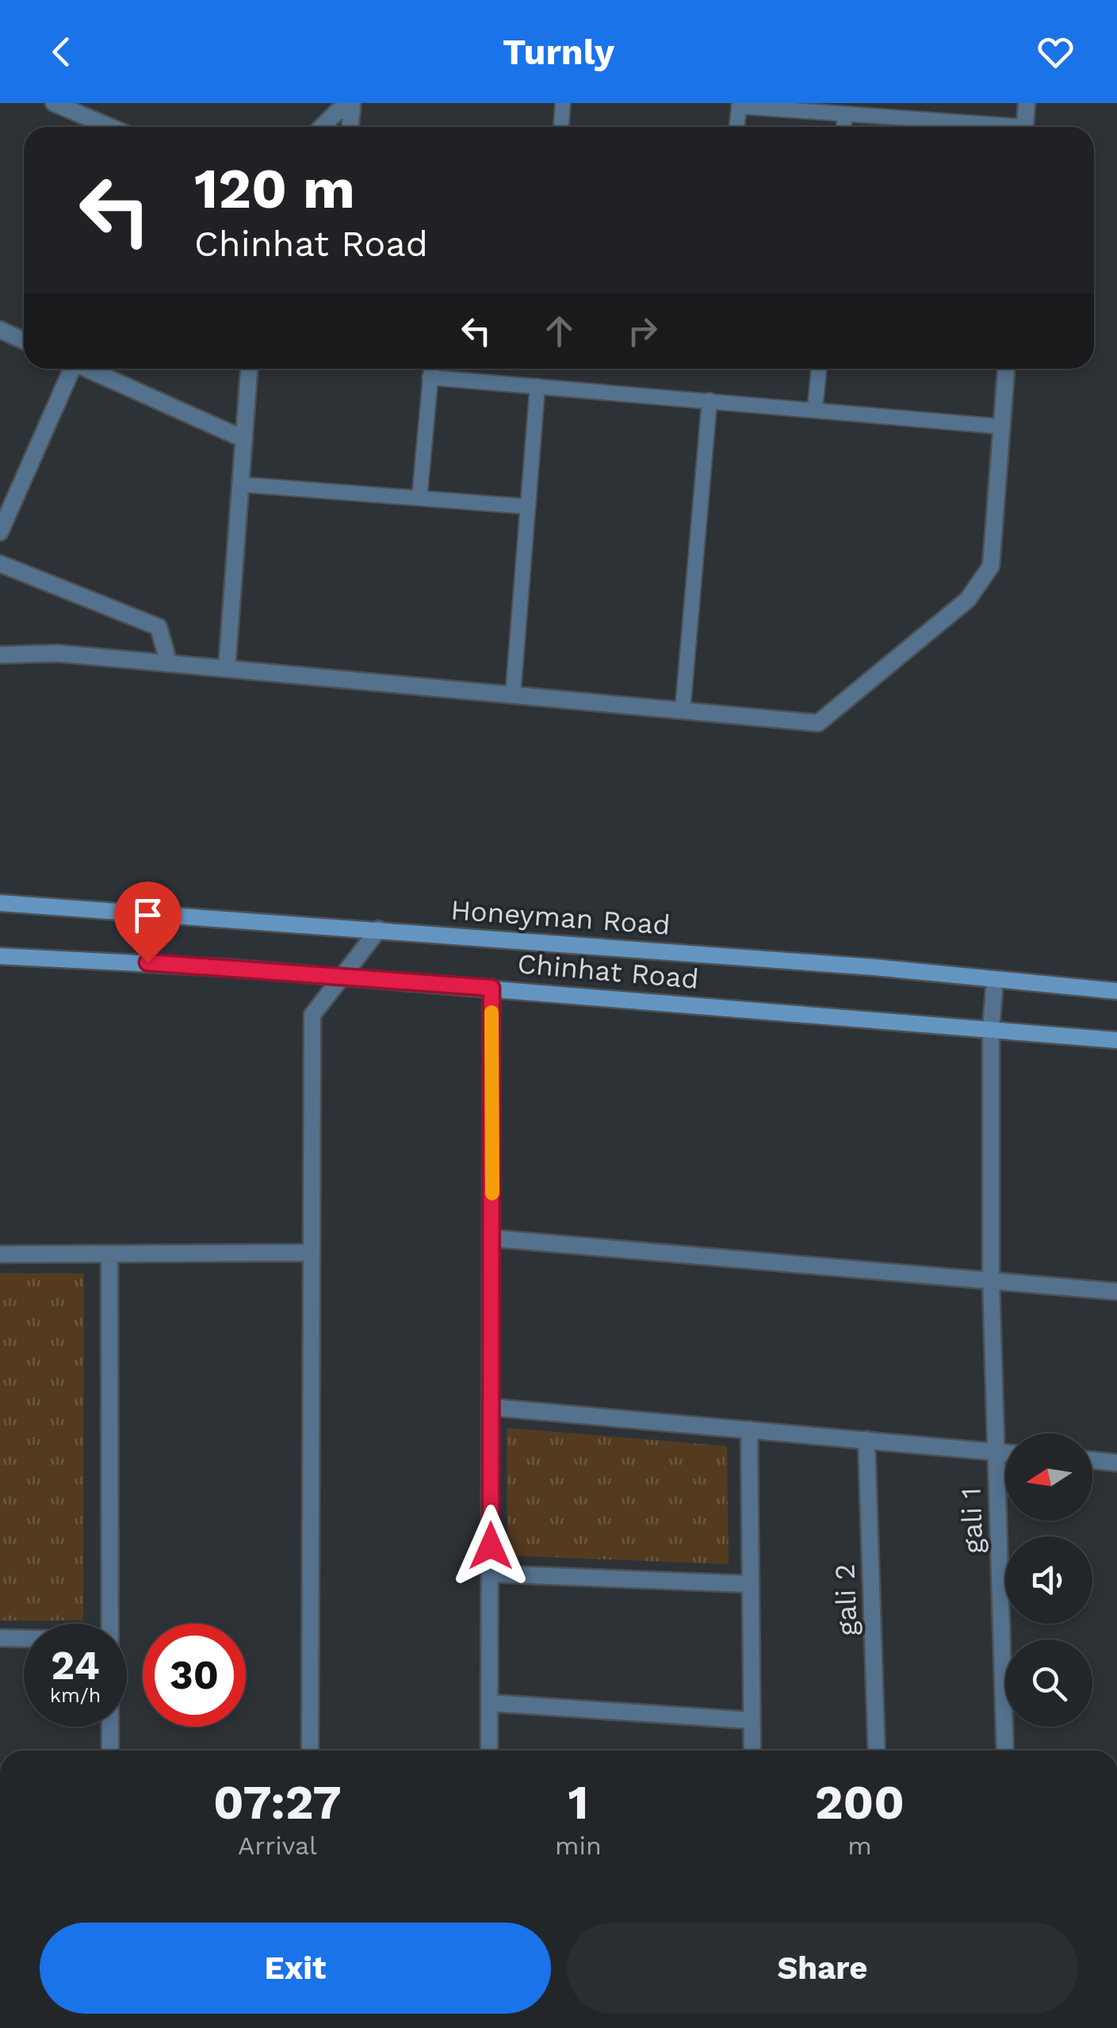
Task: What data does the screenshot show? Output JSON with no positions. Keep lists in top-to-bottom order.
{
  "streets": {
    "street": [
      "Honeyman Road",
      "Chinhat Road",
      "gali 1",
      "gali 2"
    ]
  },
  "crossings": [
    ["Honeyman Road", "gali 1"],
    ["Chinhat Road", "gali 1"]
  ],
  "north": "left",
  "page": {
    "header": "Turnly",
    "turn": ["120 m", "Chinhat Road"],
    "speed": "24 km/h",
    "limit": "30",
    "eta": [
      "07:27",
      "Arrival",
      "1",
      "min",
      "200",
      "m"
    ],
    "buttons": ["Exit", "Share"]
  }
}
